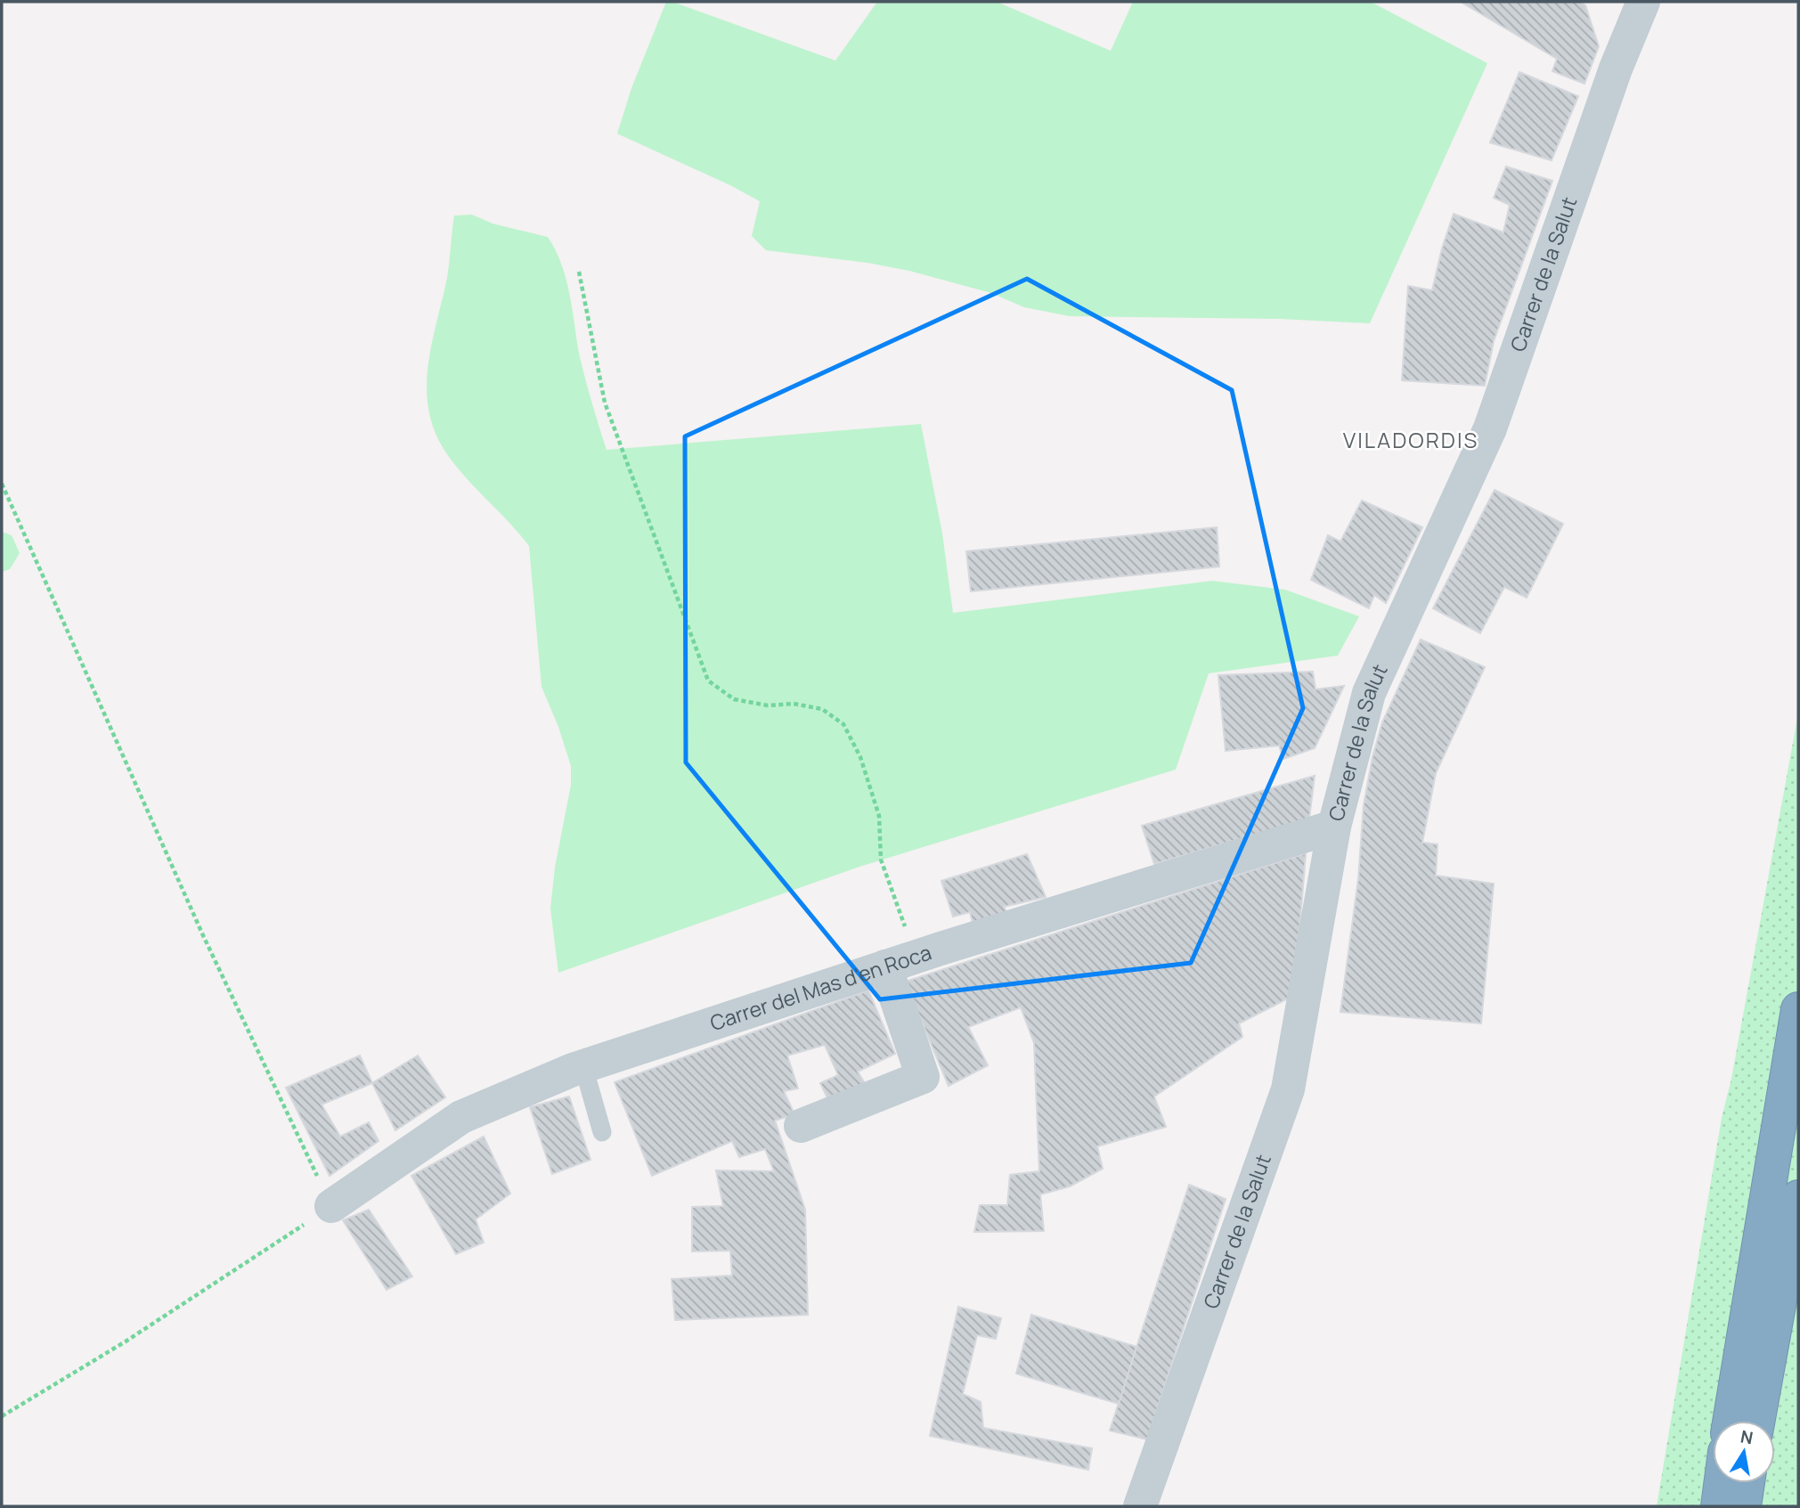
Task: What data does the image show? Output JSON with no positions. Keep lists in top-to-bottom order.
{
  "streets": {
    "street": ["Carrer de la Salut", "Carrer del Mas d'en Roca"]
  },
  "crossings": [
    ["Carrer de la Salut", "Carrer del Mas d'en Roca"]
  ],
  "districts": ["VILADORDIS"],
  "north": "top"
}
